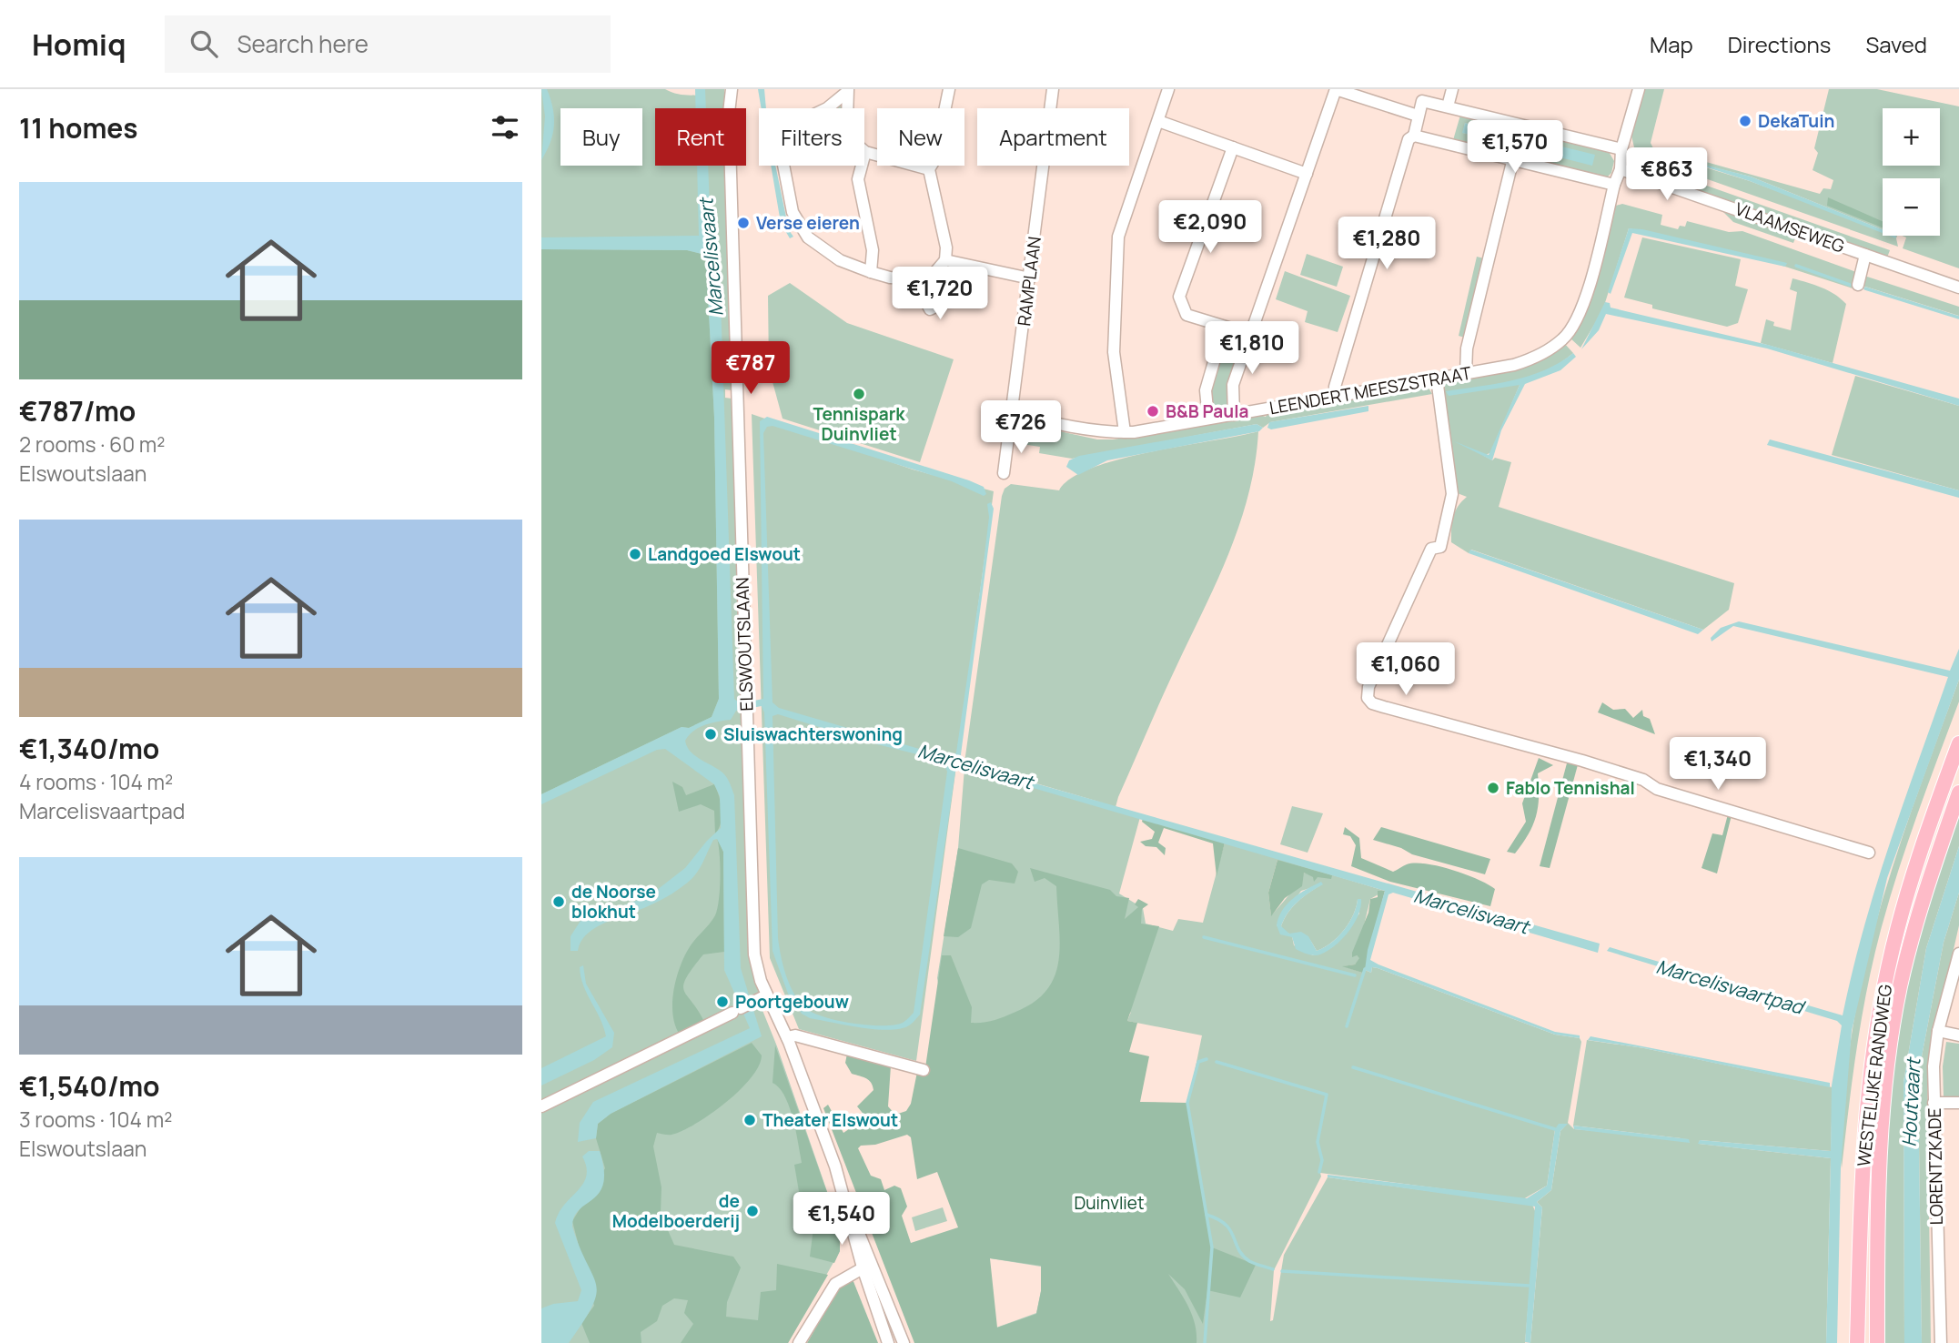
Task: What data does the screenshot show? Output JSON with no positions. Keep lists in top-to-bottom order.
{
  "streets": {
    "main road": ["WESTELIJKE RANDWEG"],
    "street": [
      "VLAAMSEWEG",
      "RAMPLAAN",
      "LEENDERT MEESZSTRAAT",
      "ELSWOUTSLAAN",
      "LORENTZKADE"
    ]
  },
  "crossings": [
    ["RAMPLAAN", "LEENDERT MEESZSTRAAT"]
  ],
  "water": ["Marcelisvaart", "Marcelisvaartpad", "Houtvaart"],
  "parks": ["Duinvliet"],
  "places": [
    "DekaTuin",
    "Verse eieren",
    "Tennispark Duinvliet",
    "B&B Paula",
    "Landgoed Elswout",
    "Sluiswachterswoning",
    "Fablo Tennishal",
    "de Noorse blokhut",
    "Poortgebouw",
    "Theater Elswout",
    "de Modelboerderij"
  ],
  "page": {
    "header": "Homiq",
    "search": "Search here",
    "nav": ["Map", "Directions", "Saved"],
    "heading": "11 homes",
    "map_buttons": ["+", "−"],
    "chip": [
      "Buy",
      "Rent",
      "Filters",
      "New",
      "Apartment"
    ],
    "price": [
      "€1,570",
      "€863",
      "€2,090",
      "€1,280",
      "€1,720",
      "€1,810",
      "€787",
      "€726",
      "€1,060",
      "€1,340",
      "€1,540"
    ],
    "list": [
      {
        "name": "€787/mo",
        "note": "2 rooms · 60 m² · Elswoutslaan"
      },
      {
        "name": "€1,340/mo",
        "note": "4 rooms · 104 m² · Marcelisvaartpad"
      },
      {
        "name": "€1,540/mo",
        "note": "3 rooms · 104 m² · Elswoutslaan"
      }
    ]
  }
}
